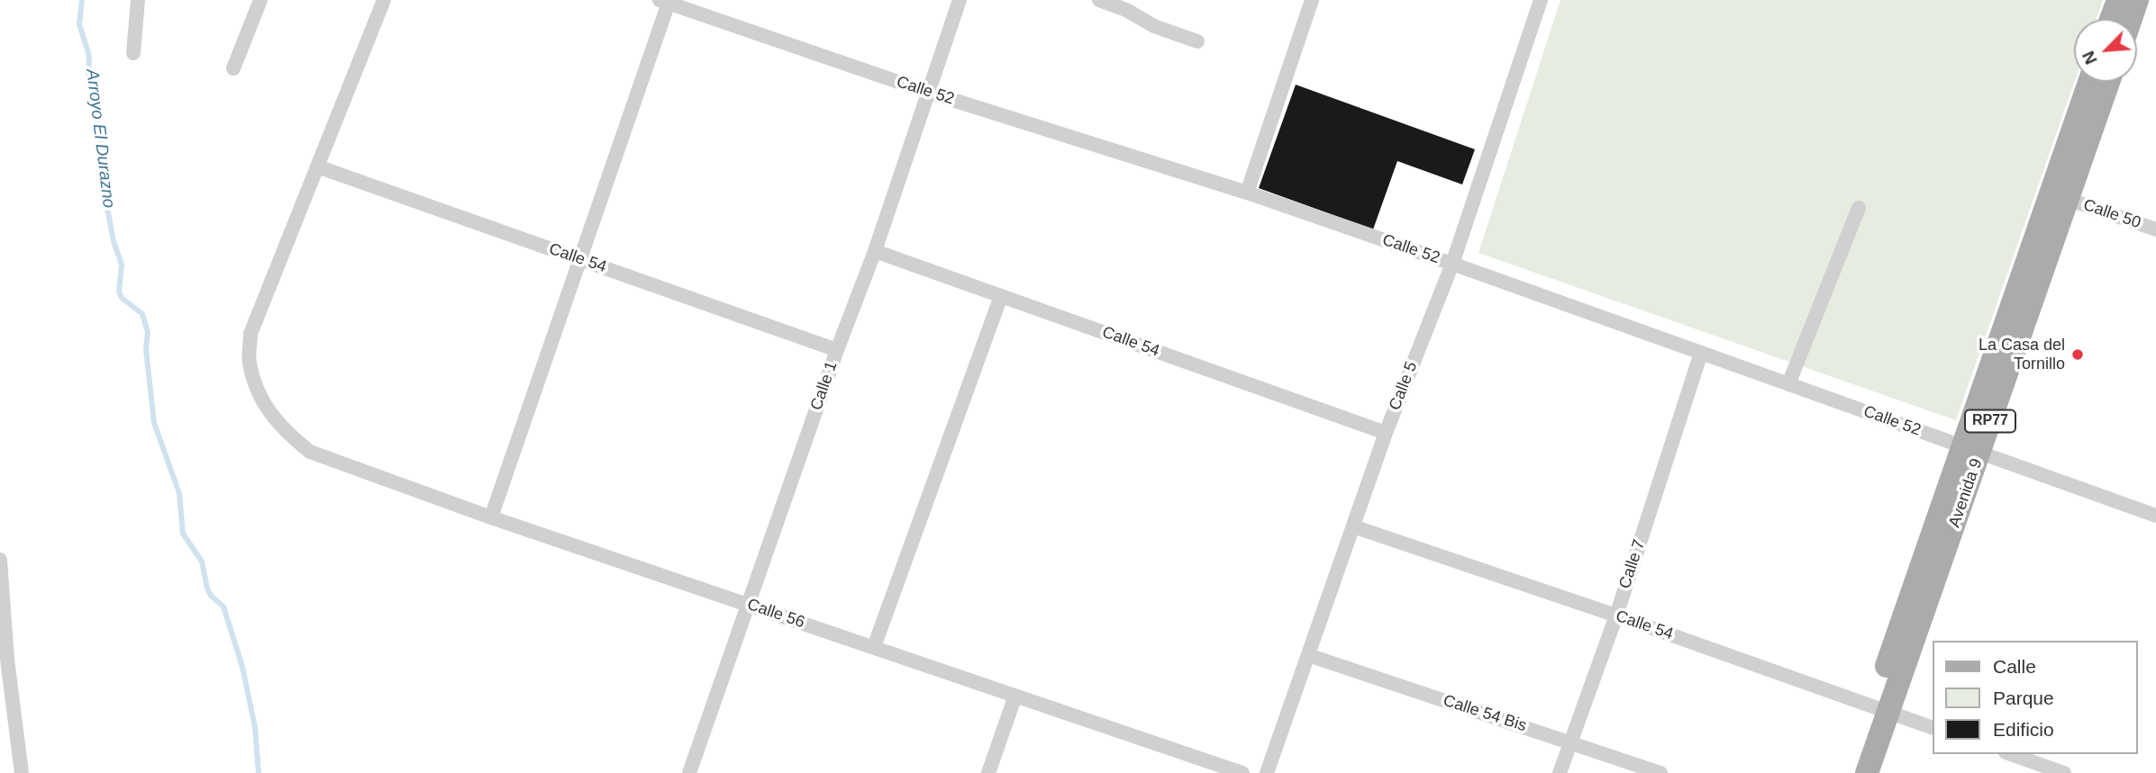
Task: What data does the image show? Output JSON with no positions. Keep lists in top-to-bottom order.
{
  "streets": {
    "main road": ["RP77", "Avenida 9"],
    "street": [
      "Calle 52",
      "Calle 50",
      "Calle 54",
      "Calle 1",
      "Calle 5",
      "Calle 7",
      "Calle 56",
      "Calle 54 Bis"
    ]
  },
  "crossings": [
    ["Calle 52", "Calle 1"],
    ["Calle 52", "Calle 5"],
    ["Calle 52", "Avenida 9"],
    ["Calle 52", "Calle 7"],
    ["Calle 50", "Avenida 9"],
    ["Calle 54", "Calle 1"],
    ["Calle 54", "Calle 5"],
    ["Calle 54", "Avenida 9"],
    ["Calle 54", "Calle 7"],
    ["Calle 54", "Calle 56"],
    ["Calle 1", "Calle 56"],
    ["Calle 5", "Calle 54 Bis"],
    ["Calle 7", "Calle 54 Bis"]
  ],
  "water": ["Arroyo El Durazno"],
  "places": ["La Casa del Tornillo"],
  "legend": ["Calle", "Parque", "Edificio"],
  "north": "bottom left"
}
